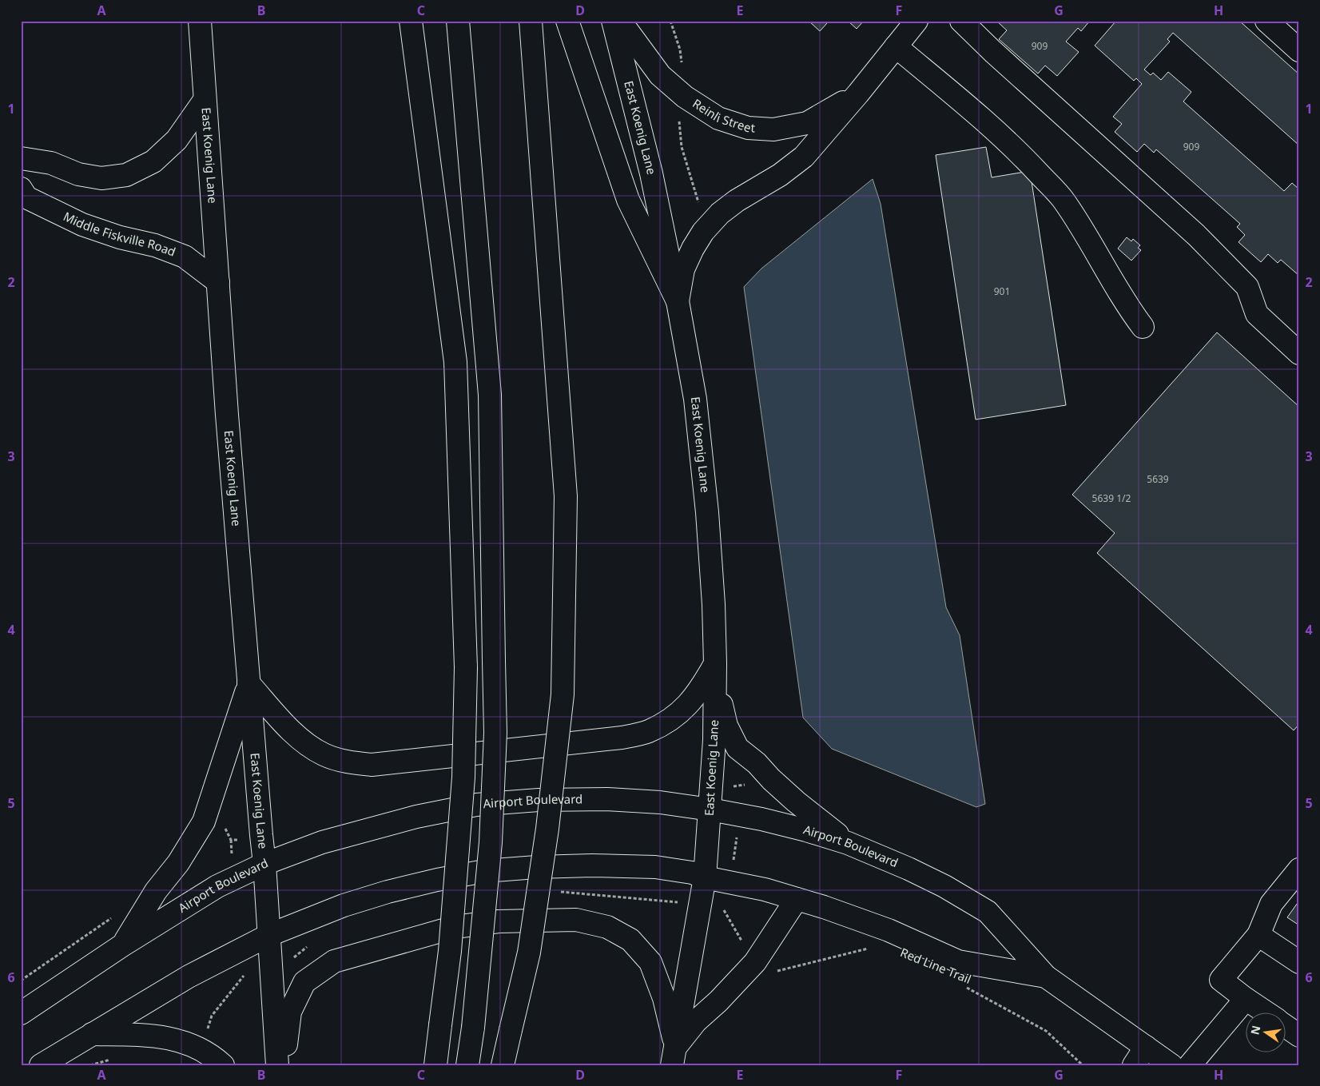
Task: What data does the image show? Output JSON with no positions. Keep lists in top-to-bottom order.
{
  "streets": {
    "main road": [
      "Reinli Street",
      "East Koenig Lane",
      "Middle Fiskville Road",
      "Airport Boulevard"
    ],
    "path": ["Red Line Trail"]
  },
  "crossings": [
    ["Reinli Street", "East Koenig Lane"],
    ["East Koenig Lane", "Middle Fiskville Road"],
    ["East Koenig Lane", "Airport Boulevard"]
  ],
  "house_numbers": [
    "909",
    "909",
    "901",
    "5639",
    "5639 1/2"
  ],
  "north": "left",
  "grid": {
    "columns": [
      "A",
      "B",
      "C",
      "D",
      "E",
      "F",
      "G",
      "H"
    ],
    "rows": [
      "1",
      "2",
      "3",
      "4",
      "5",
      "6"
    ]
  }
}
